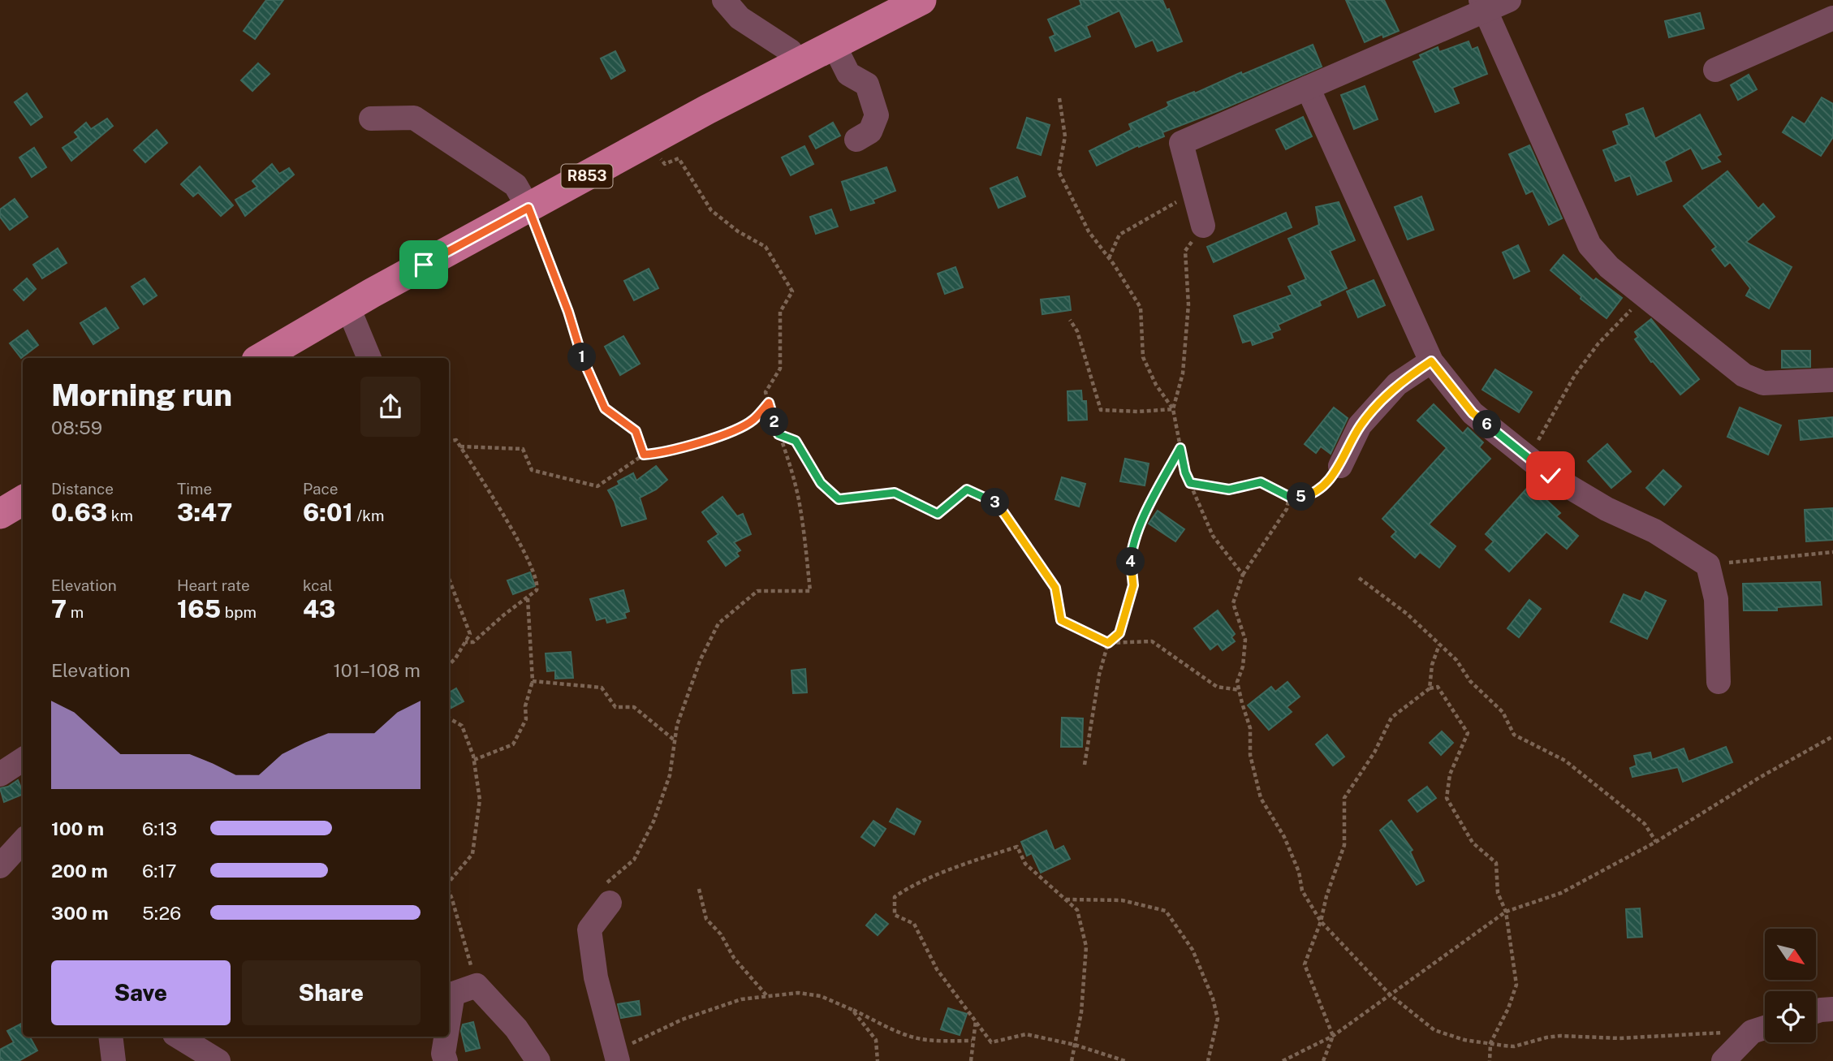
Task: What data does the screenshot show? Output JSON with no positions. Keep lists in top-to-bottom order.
{
  "streets": {
    "main road": ["R853"]
  },
  "north": "bottom right",
  "page": {
    "pins": [
      "1",
      "2",
      "6",
      "5",
      "3",
      "4"
    ],
    "heading": ["Morning run", "08:59"],
    "stats": [
      ["Distance", "0.63 km"],
      ["Time", "3:47"],
      ["Pace", "6:01 /km"],
      ["Elevation", "7 m"],
      ["Heart rate", "165 bpm"],
      ["kcal", "43"]
    ],
    "chart": ["Elevation", "101–108 m"],
    "list": [
      {
        "name": "100 m",
        "note": "6:13"
      },
      {
        "name": "200 m",
        "note": "6:17"
      },
      {
        "name": "300 m",
        "note": "5:26"
      }
    ],
    "buttons": ["Save", "Share"]
  }
}
